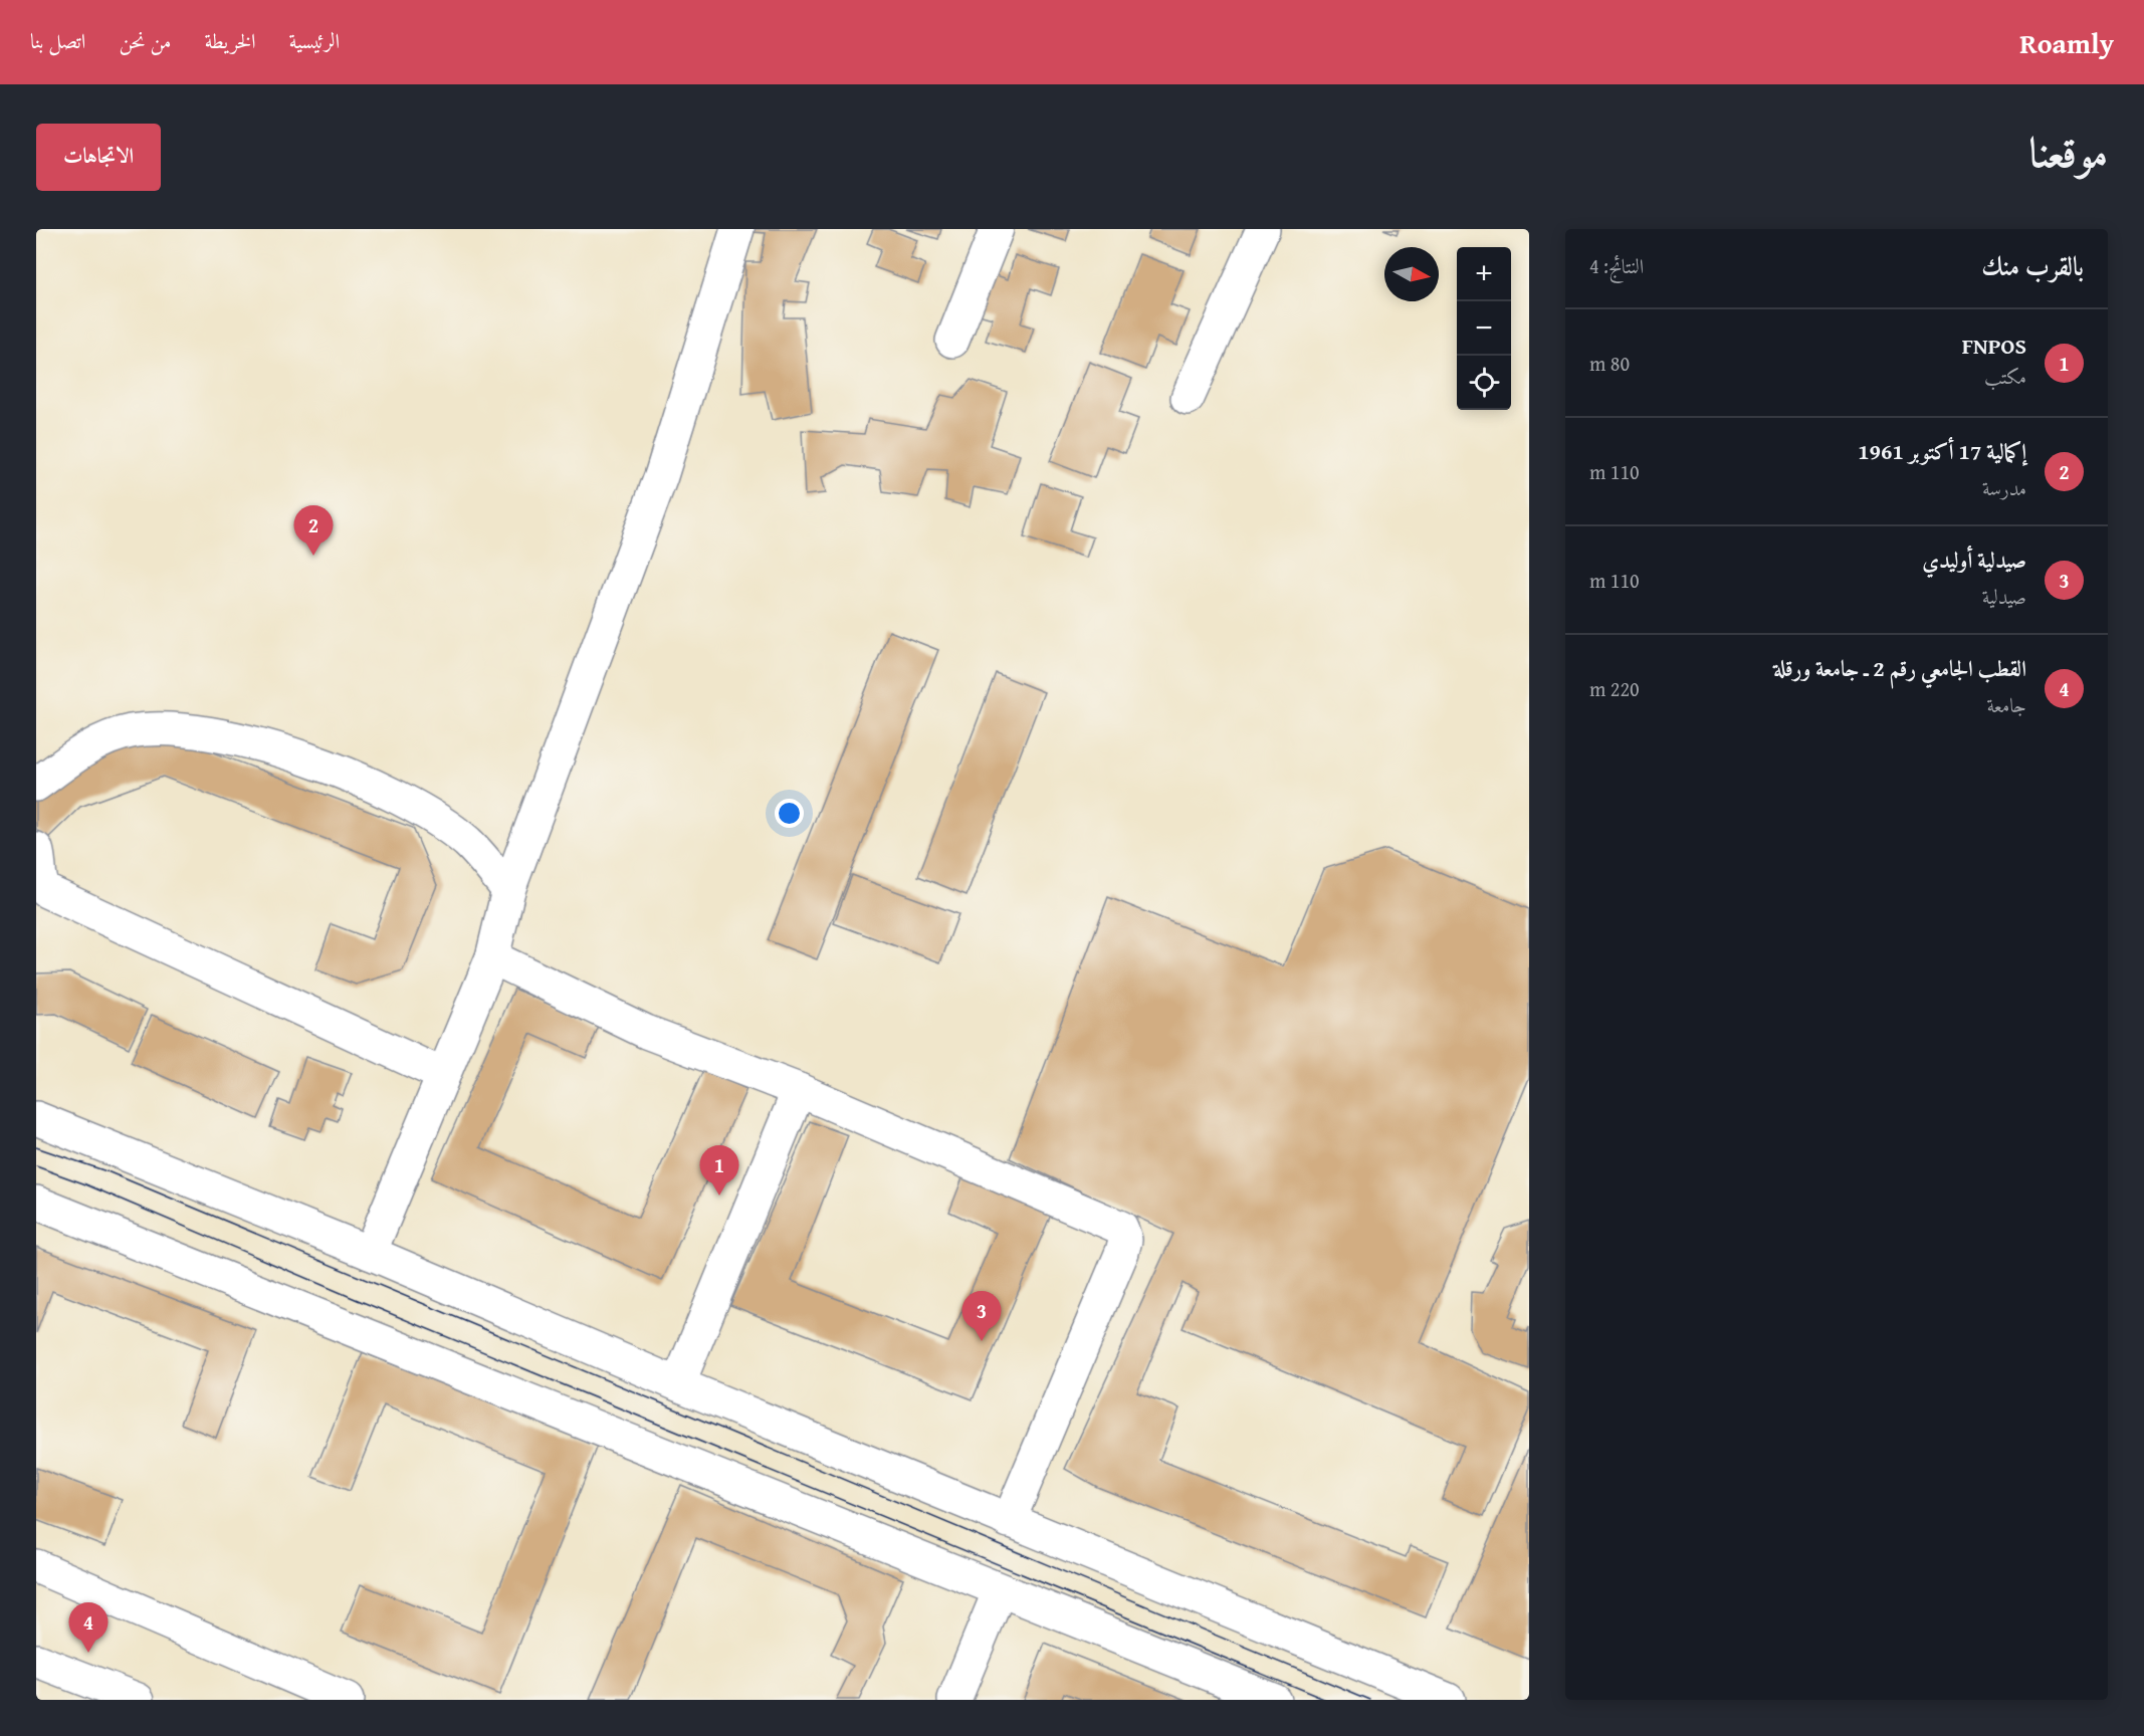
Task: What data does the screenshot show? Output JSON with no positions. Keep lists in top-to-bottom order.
{
  "north": "right",
  "page": {
    "header": "Roamly",
    "nav": [
      "الرئيسية",
      "الخريطة",
      "من نحن",
      "اتصل بنا"
    ],
    "title": "موقعنا",
    "buttons": "الاتجاهات",
    "heading": ["بالقرب منك", "النتائج: 4"],
    "map_buttons": ["+", "−"],
    "list": [
      {
        "mark": "1",
        "name": "FNPOS",
        "note": "مكتب",
        "value": "80 m"
      },
      {
        "mark": "2",
        "name": "إكمالية 17 أكتوبر 1961",
        "note": "مدرسة",
        "value": "110 m"
      },
      {
        "mark": "3",
        "name": "صيدلية أوليدي",
        "note": "صيدلية",
        "value": "110 m"
      },
      {
        "mark": "4",
        "name": "القطب الجامعي رقم 2 ـ جامعة ورقلة",
        "note": "جامعة",
        "value": "220 m"
      }
    ],
    "pins": [
      "2",
      "1",
      "3",
      "4"
    ]
  }
}
